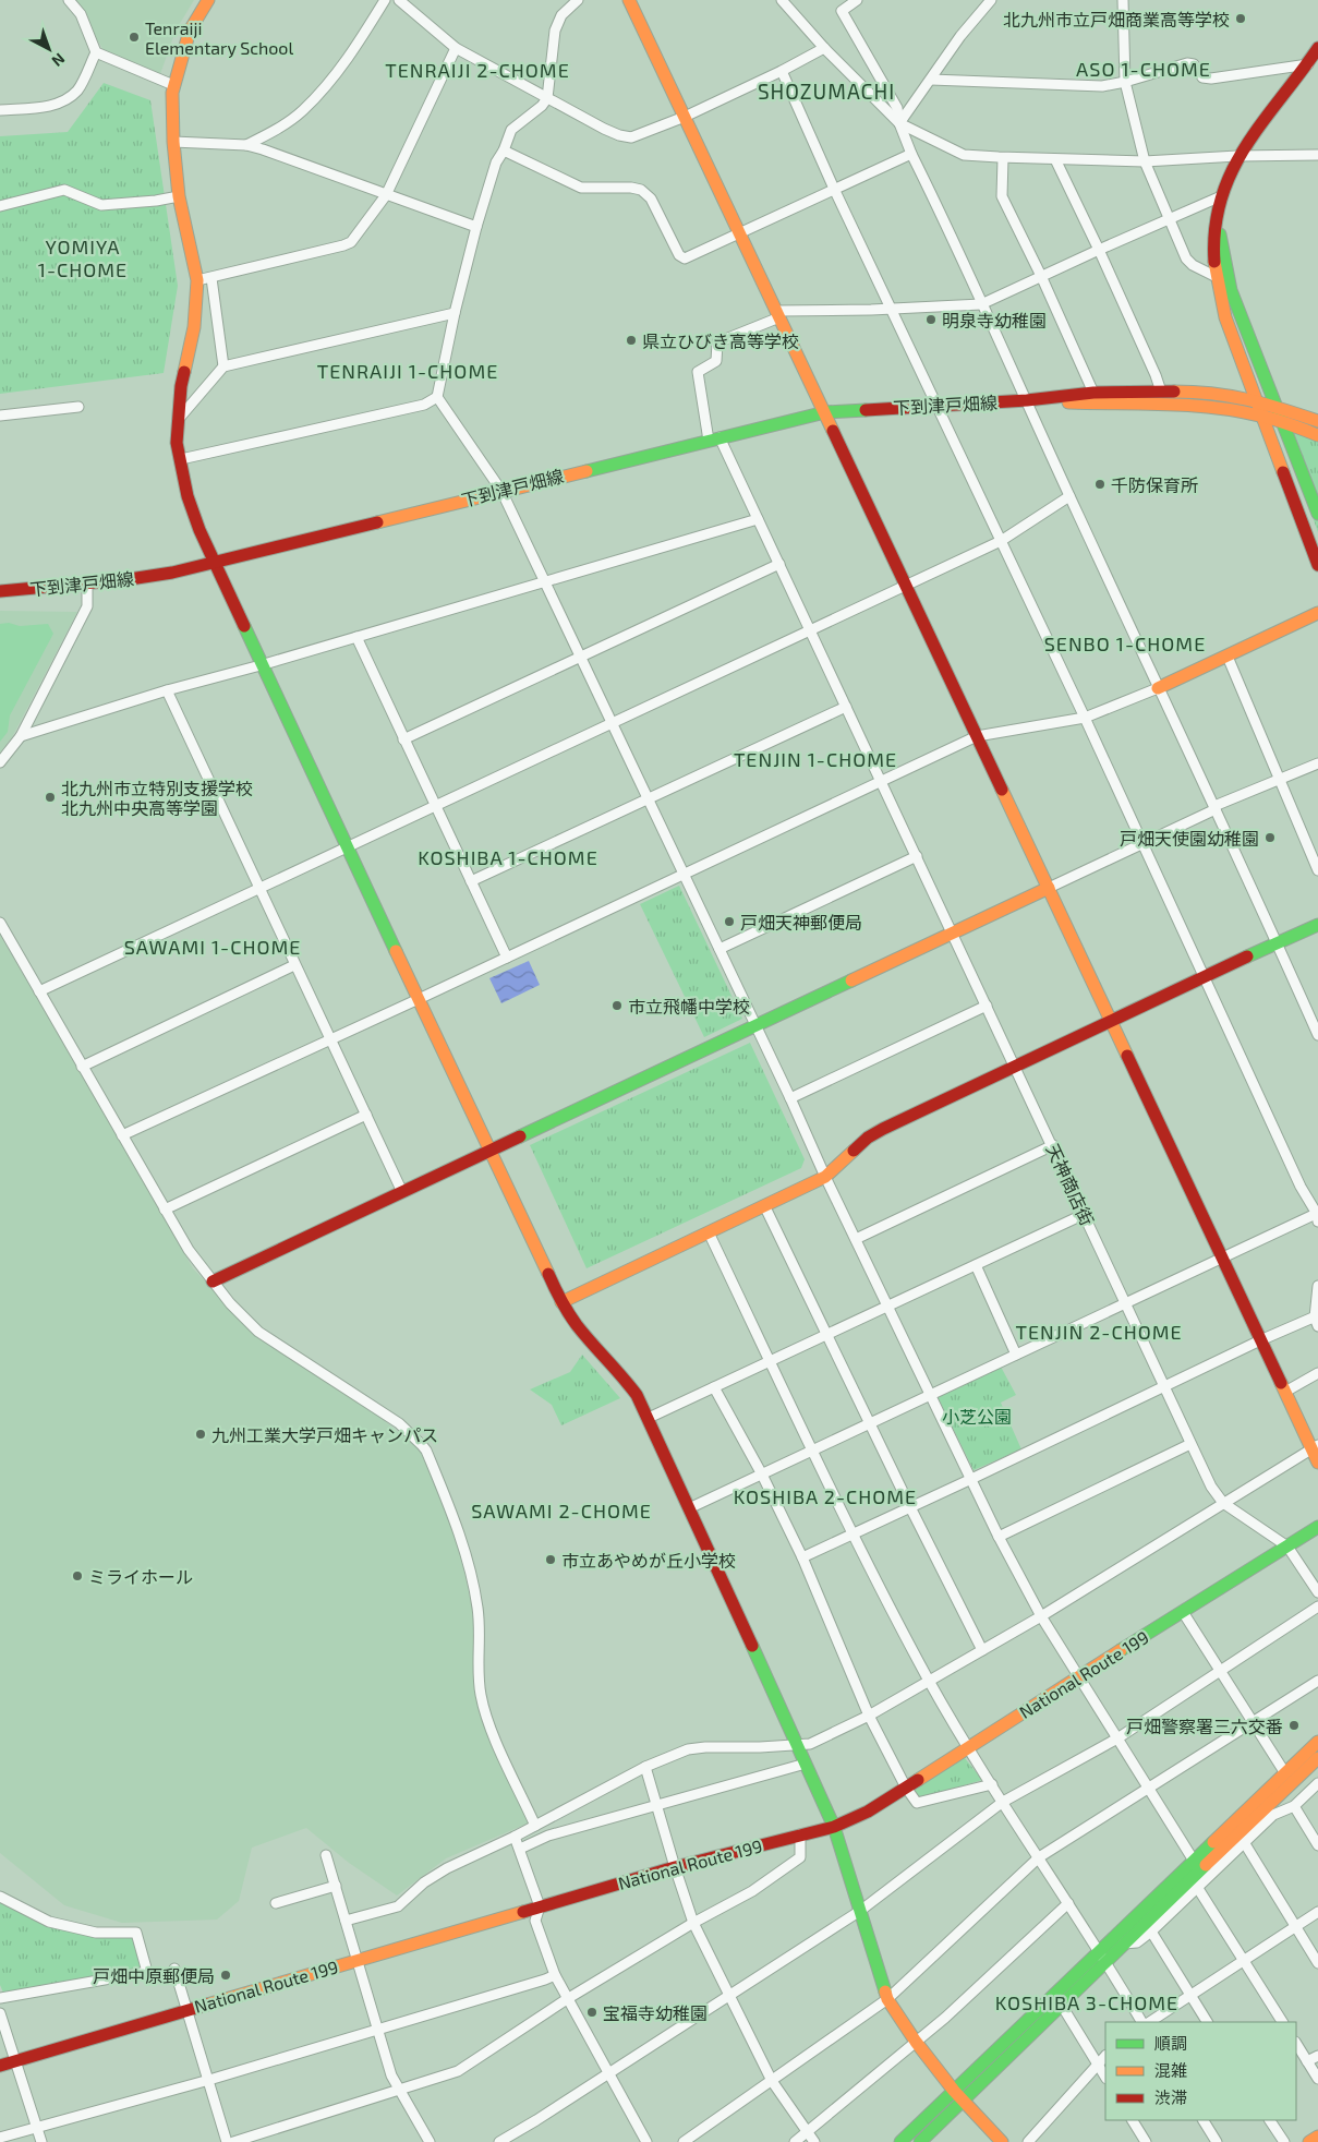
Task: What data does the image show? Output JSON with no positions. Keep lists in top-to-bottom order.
{
  "streets": {
    "main road": ["下到津戸畑線", "National Route 199"],
    "street": ["天神商店街"]
  },
  "crossings": [
    ["下到津戸畑線", "天神商店街"]
  ],
  "districts": [
    "ASO 1-CHOME",
    "TENRAIJI 2-CHOME",
    "SHOZUMACHI",
    "YOMIYA 1-CHOME",
    "TENRAIJI 1-CHOME",
    "SENBO 1-CHOME",
    "TENJIN 1-CHOME",
    "KOSHIBA 1-CHOME",
    "SAWAMI 1-CHOME",
    "TENJIN 2-CHOME",
    "KOSHIBA 2-CHOME",
    "SAWAMI 2-CHOME",
    "KOSHIBA 3-CHOME"
  ],
  "parks": ["小芝公園"],
  "places": [
    "北九州市立戸畑商業高等学校",
    "Tenraiji Elementary School",
    "明泉寺幼稚園",
    "県立ひびき高等学校",
    "千防保育所",
    "北九州市立特別支援学校 北九州中央高等学園",
    "戸畑天使園幼稚園",
    "戸畑天神郵便局",
    "市立飛幡中学校",
    "九州工業大学戸畑キャンパス",
    "市立あやめが丘小学校",
    "ミライホール",
    "戸畑警察署三六交番",
    "戸畑中原郵便局",
    "宝福寺幼稚園"
  ],
  "legend": ["順調", "混雑", "渋滞"],
  "north": "bottom right"
}
